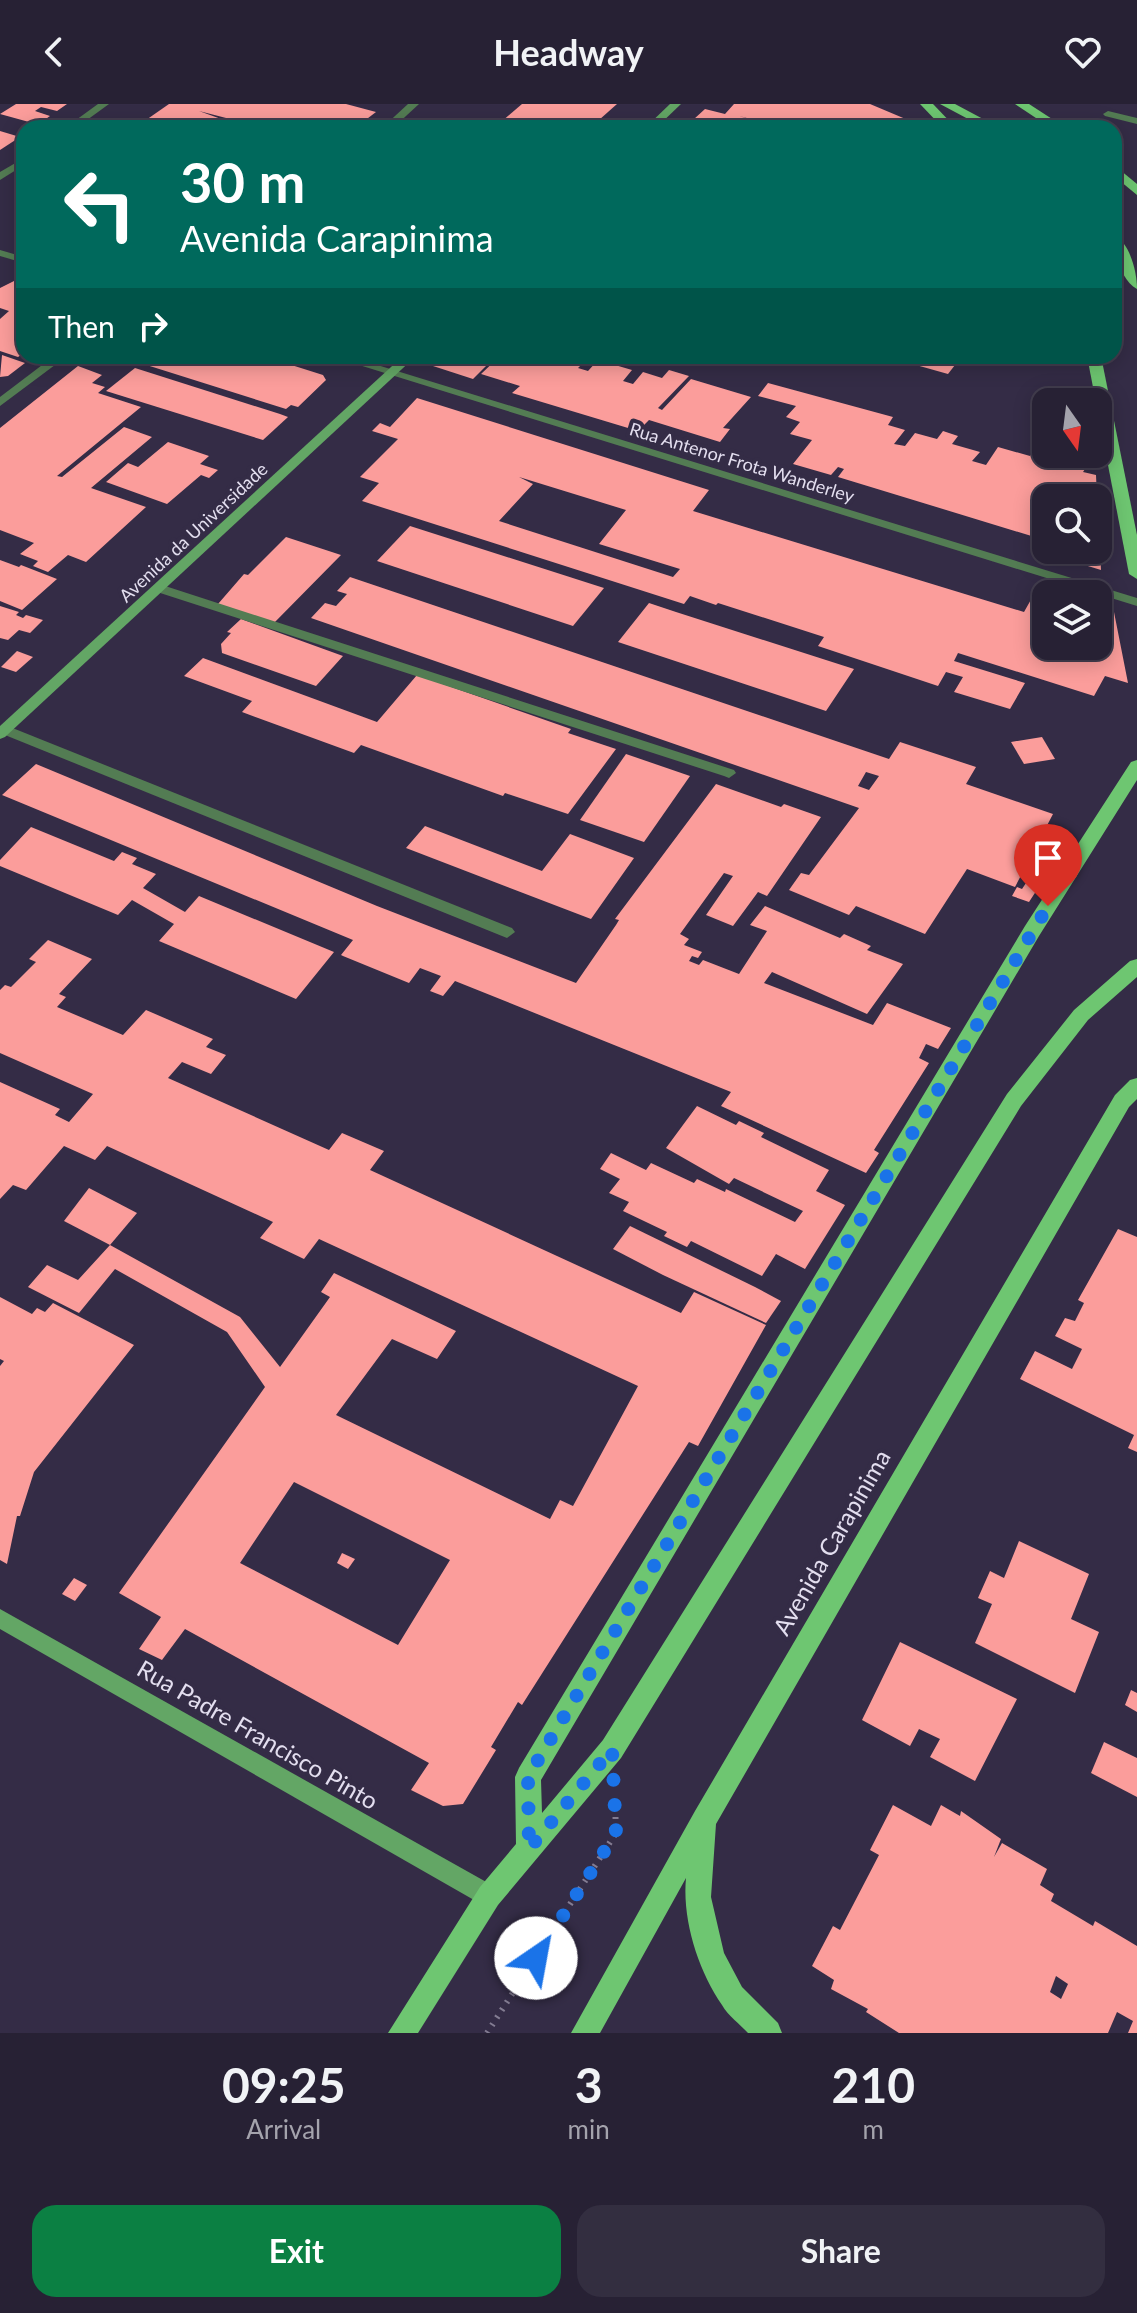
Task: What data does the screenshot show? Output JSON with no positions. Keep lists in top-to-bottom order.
{
  "streets": {
    "main road": ["Avenida da Universidade", "Avenida Carapinima", "Rua Padre Francisco Pinto"],
    "street": ["Rua Antenor Frota Wanderley"]
  },
  "crossings": [
    ["Rua Antenor Frota Wanderley", "Avenida da Universidade"]
  ],
  "north": "bottom",
  "page": {
    "header": "Headway",
    "turn": ["30 m", "Avenida Carapinima"],
    "then": "Then",
    "eta": [
      "09:25",
      "Arrival",
      "3",
      "min",
      "210",
      "m"
    ],
    "buttons": ["Exit", "Share"]
  }
}
